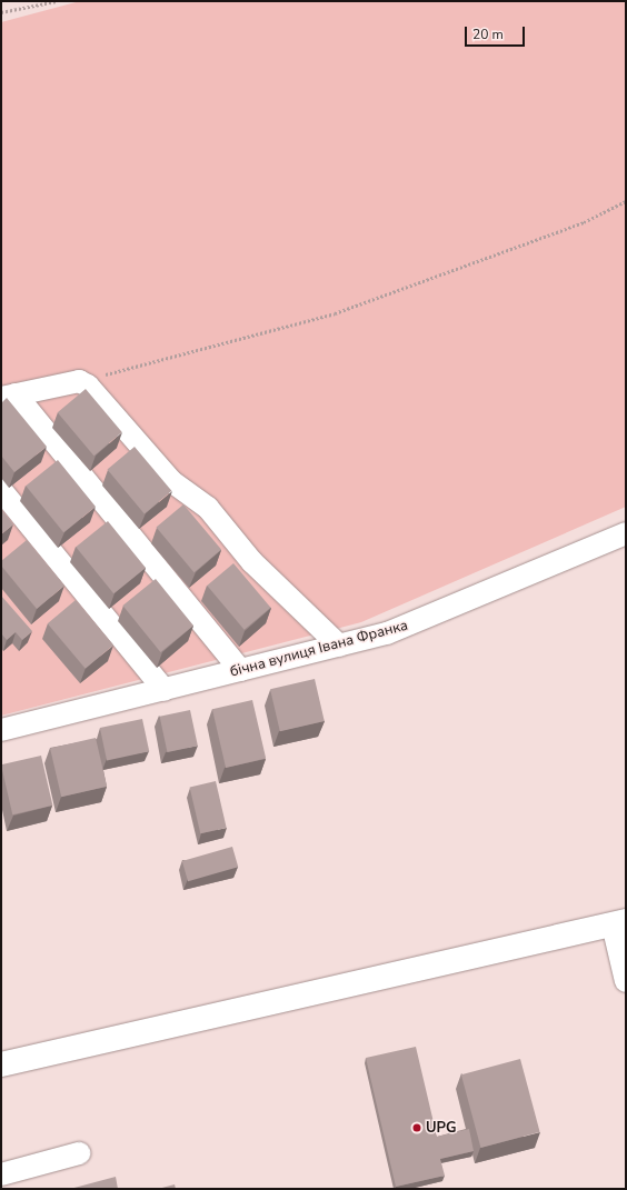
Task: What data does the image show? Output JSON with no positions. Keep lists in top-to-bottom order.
{
  "streets": {
    "street": ["бічна вулиця Івана Франка"]
  },
  "places": ["UPG"],
  "scale_bar": "20 m"
}
